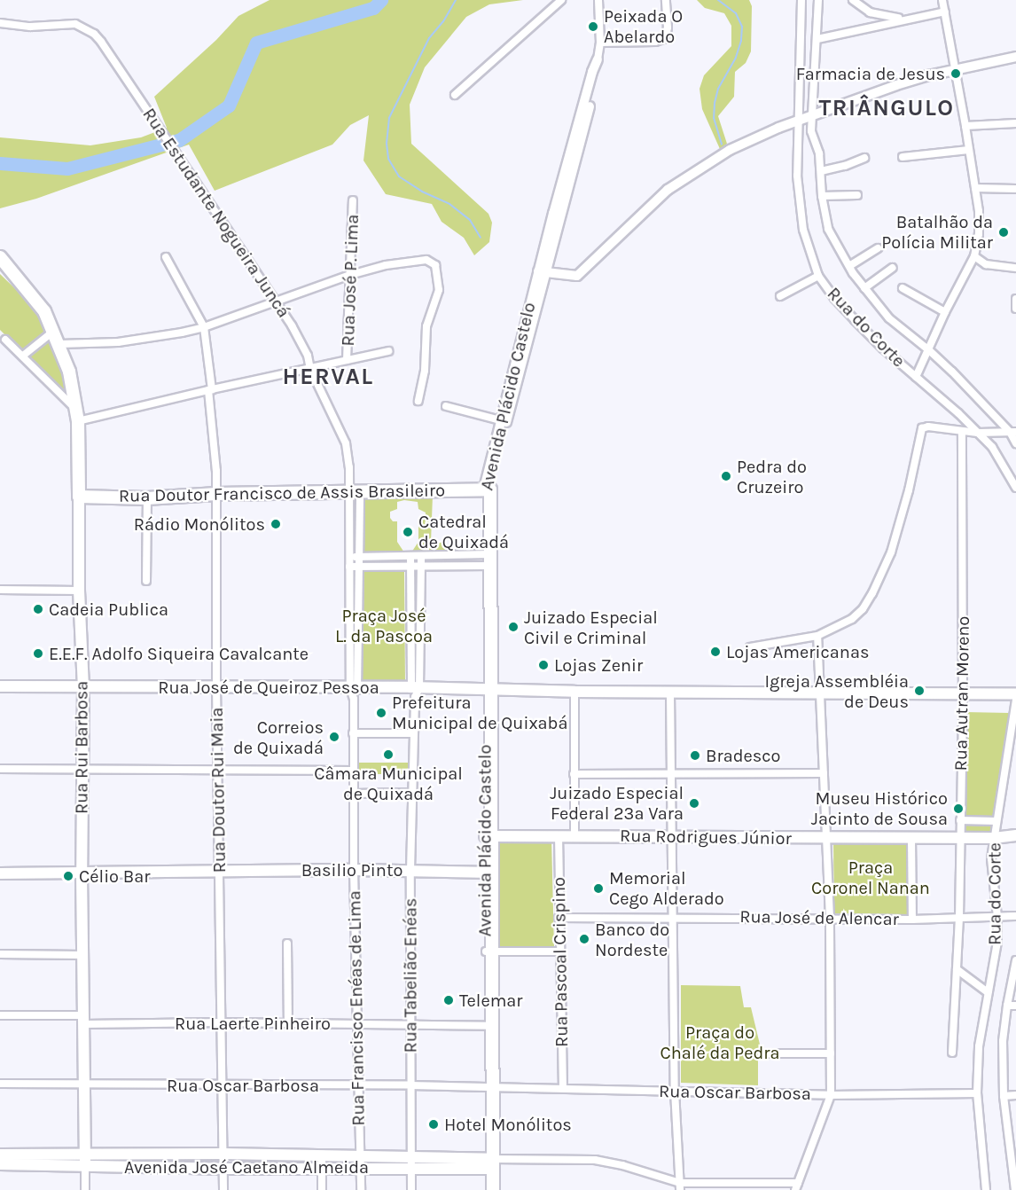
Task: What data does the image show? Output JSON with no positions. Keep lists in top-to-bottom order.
{
  "streets": {
    "main road": [
      "Avenida Plácido Castelo",
      "Rua Doutor Francisco de Assis Brasileiro",
      "Rua José de Queiroz Pessoa",
      "Rua Rui Barbosa",
      "Rua Rodrigues Júnior",
      "Basilio Pinto",
      "Avenida José Caetano Almeida"
    ],
    "street": [
      "Rua Estudante Nogueira Juncá",
      "Rua José P. Lima",
      "Rua do Corte",
      "Rua Autran Moreno",
      "Rua Doutor Rui Maia",
      "Rua José de Alencar",
      "Rua Pascoal Crispino",
      "Rua Tabelião Enéas",
      "Rua Francisco Enéas de Lima",
      "Rua Laerte Pinheiro",
      "Rua Oscar Barbosa"
    ]
  },
  "crossings": [
    ["Rua Estudante Nogueira Juncá", "Rua Doutor Francisco de Assis Brasileiro"],
    ["Rua do Corte", "Rua Rodrigues Júnior"],
    ["Rua do Corte", "Rua José de Alencar"],
    ["Rua do Corte", "Rua Oscar Barbosa"],
    ["Avenida Plácido Castelo", "Rua Doutor Francisco de Assis Brasileiro"],
    ["Avenida Plácido Castelo", "Rua José de Queiroz Pessoa"],
    ["Avenida Plácido Castelo", "Rua Rodrigues Júnior"],
    ["Avenida Plácido Castelo", "Basilio Pinto"],
    ["Avenida Plácido Castelo", "Rua Laerte Pinheiro"],
    ["Avenida Plácido Castelo", "Rua Oscar Barbosa"],
    ["Avenida Plácido Castelo", "Avenida José Caetano Almeida"],
    ["Rua Doutor Francisco de Assis Brasileiro", "Rua Rui Barbosa"],
    ["Rua Doutor Francisco de Assis Brasileiro", "Rua Doutor Rui Maia"],
    ["Rua José de Queiroz Pessoa", "Rua Autran Moreno"],
    ["Rua José de Queiroz Pessoa", "Rua Rui Barbosa"],
    ["Rua José de Queiroz Pessoa", "Rua Doutor Rui Maia"],
    ["Rua José de Queiroz Pessoa", "Rua Tabelião Enéas"],
    ["Rua José de Queiroz Pessoa", "Rua Francisco Enéas de Lima"],
    ["Rua Autran Moreno", "Rua Rodrigues Júnior"],
    ["Rua Autran Moreno", "Rua José de Alencar"],
    ["Rua Rui Barbosa", "Basilio Pinto"],
    ["Rua Rui Barbosa", "Rua Laerte Pinheiro"],
    ["Rua Rui Barbosa", "Rua Oscar Barbosa"],
    ["Rua Rui Barbosa", "Avenida José Caetano Almeida"],
    ["Rua Doutor Rui Maia", "Basilio Pinto"],
    ["Rua Doutor Rui Maia", "Rua Laerte Pinheiro"],
    ["Rua Doutor Rui Maia", "Rua Oscar Barbosa"],
    ["Rua Doutor Rui Maia", "Avenida José Caetano Almeida"],
    ["Rua Rodrigues Júnior", "Rua Pascoal Crispino"],
    ["Basilio Pinto", "Rua Tabelião Enéas"],
    ["Basilio Pinto", "Rua Francisco Enéas de Lima"],
    ["Rua José de Alencar", "Rua Pascoal Crispino"],
    ["Rua Pascoal Crispino", "Rua Oscar Barbosa"],
    ["Rua Tabelião Enéas", "Rua Laerte Pinheiro"],
    ["Rua Tabelião Enéas", "Rua Oscar Barbosa"],
    ["Rua Tabelião Enéas", "Avenida José Caetano Almeida"],
    ["Rua Francisco Enéas de Lima", "Rua Laerte Pinheiro"],
    ["Rua Francisco Enéas de Lima", "Rua Oscar Barbosa"],
    ["Rua Francisco Enéas de Lima", "Avenida José Caetano Almeida"]
  ],
  "districts": ["TRIÂNGULO", "HERVAL"],
  "parks": ["Praça José L. da Pascoa", "Praça Coronel Nanan", "Praça do Chalé da Pedra"],
  "places": [
    "Peixada O Abelardo",
    "Farmacia de Jesus",
    "Batalhão da Polícia Militar",
    "Pedra do Cruzeiro",
    "Rádio Monólitos",
    "Catedral de Quixadá",
    "Cadeia Publica",
    "Juizado Especial Civil e Criminal",
    "Lojas Americanas",
    "E.E.F. Adolfo Siqueira Cavalcante",
    "Lojas Zenir",
    "Igreja Assembléia de Deus",
    "Prefeitura Municipal de Quixabá",
    "Correios de Quixadá",
    "Câmara Municipal de Quixadá",
    "Bradesco",
    "Juizado Especial Federal 23a Vara",
    "Museu Histórico Jacinto de Sousa",
    "Célio Bar",
    "Memorial Cego Alderado",
    "Banco do Nordeste",
    "Telemar",
    "Hotel Monólitos"
  ]
}
